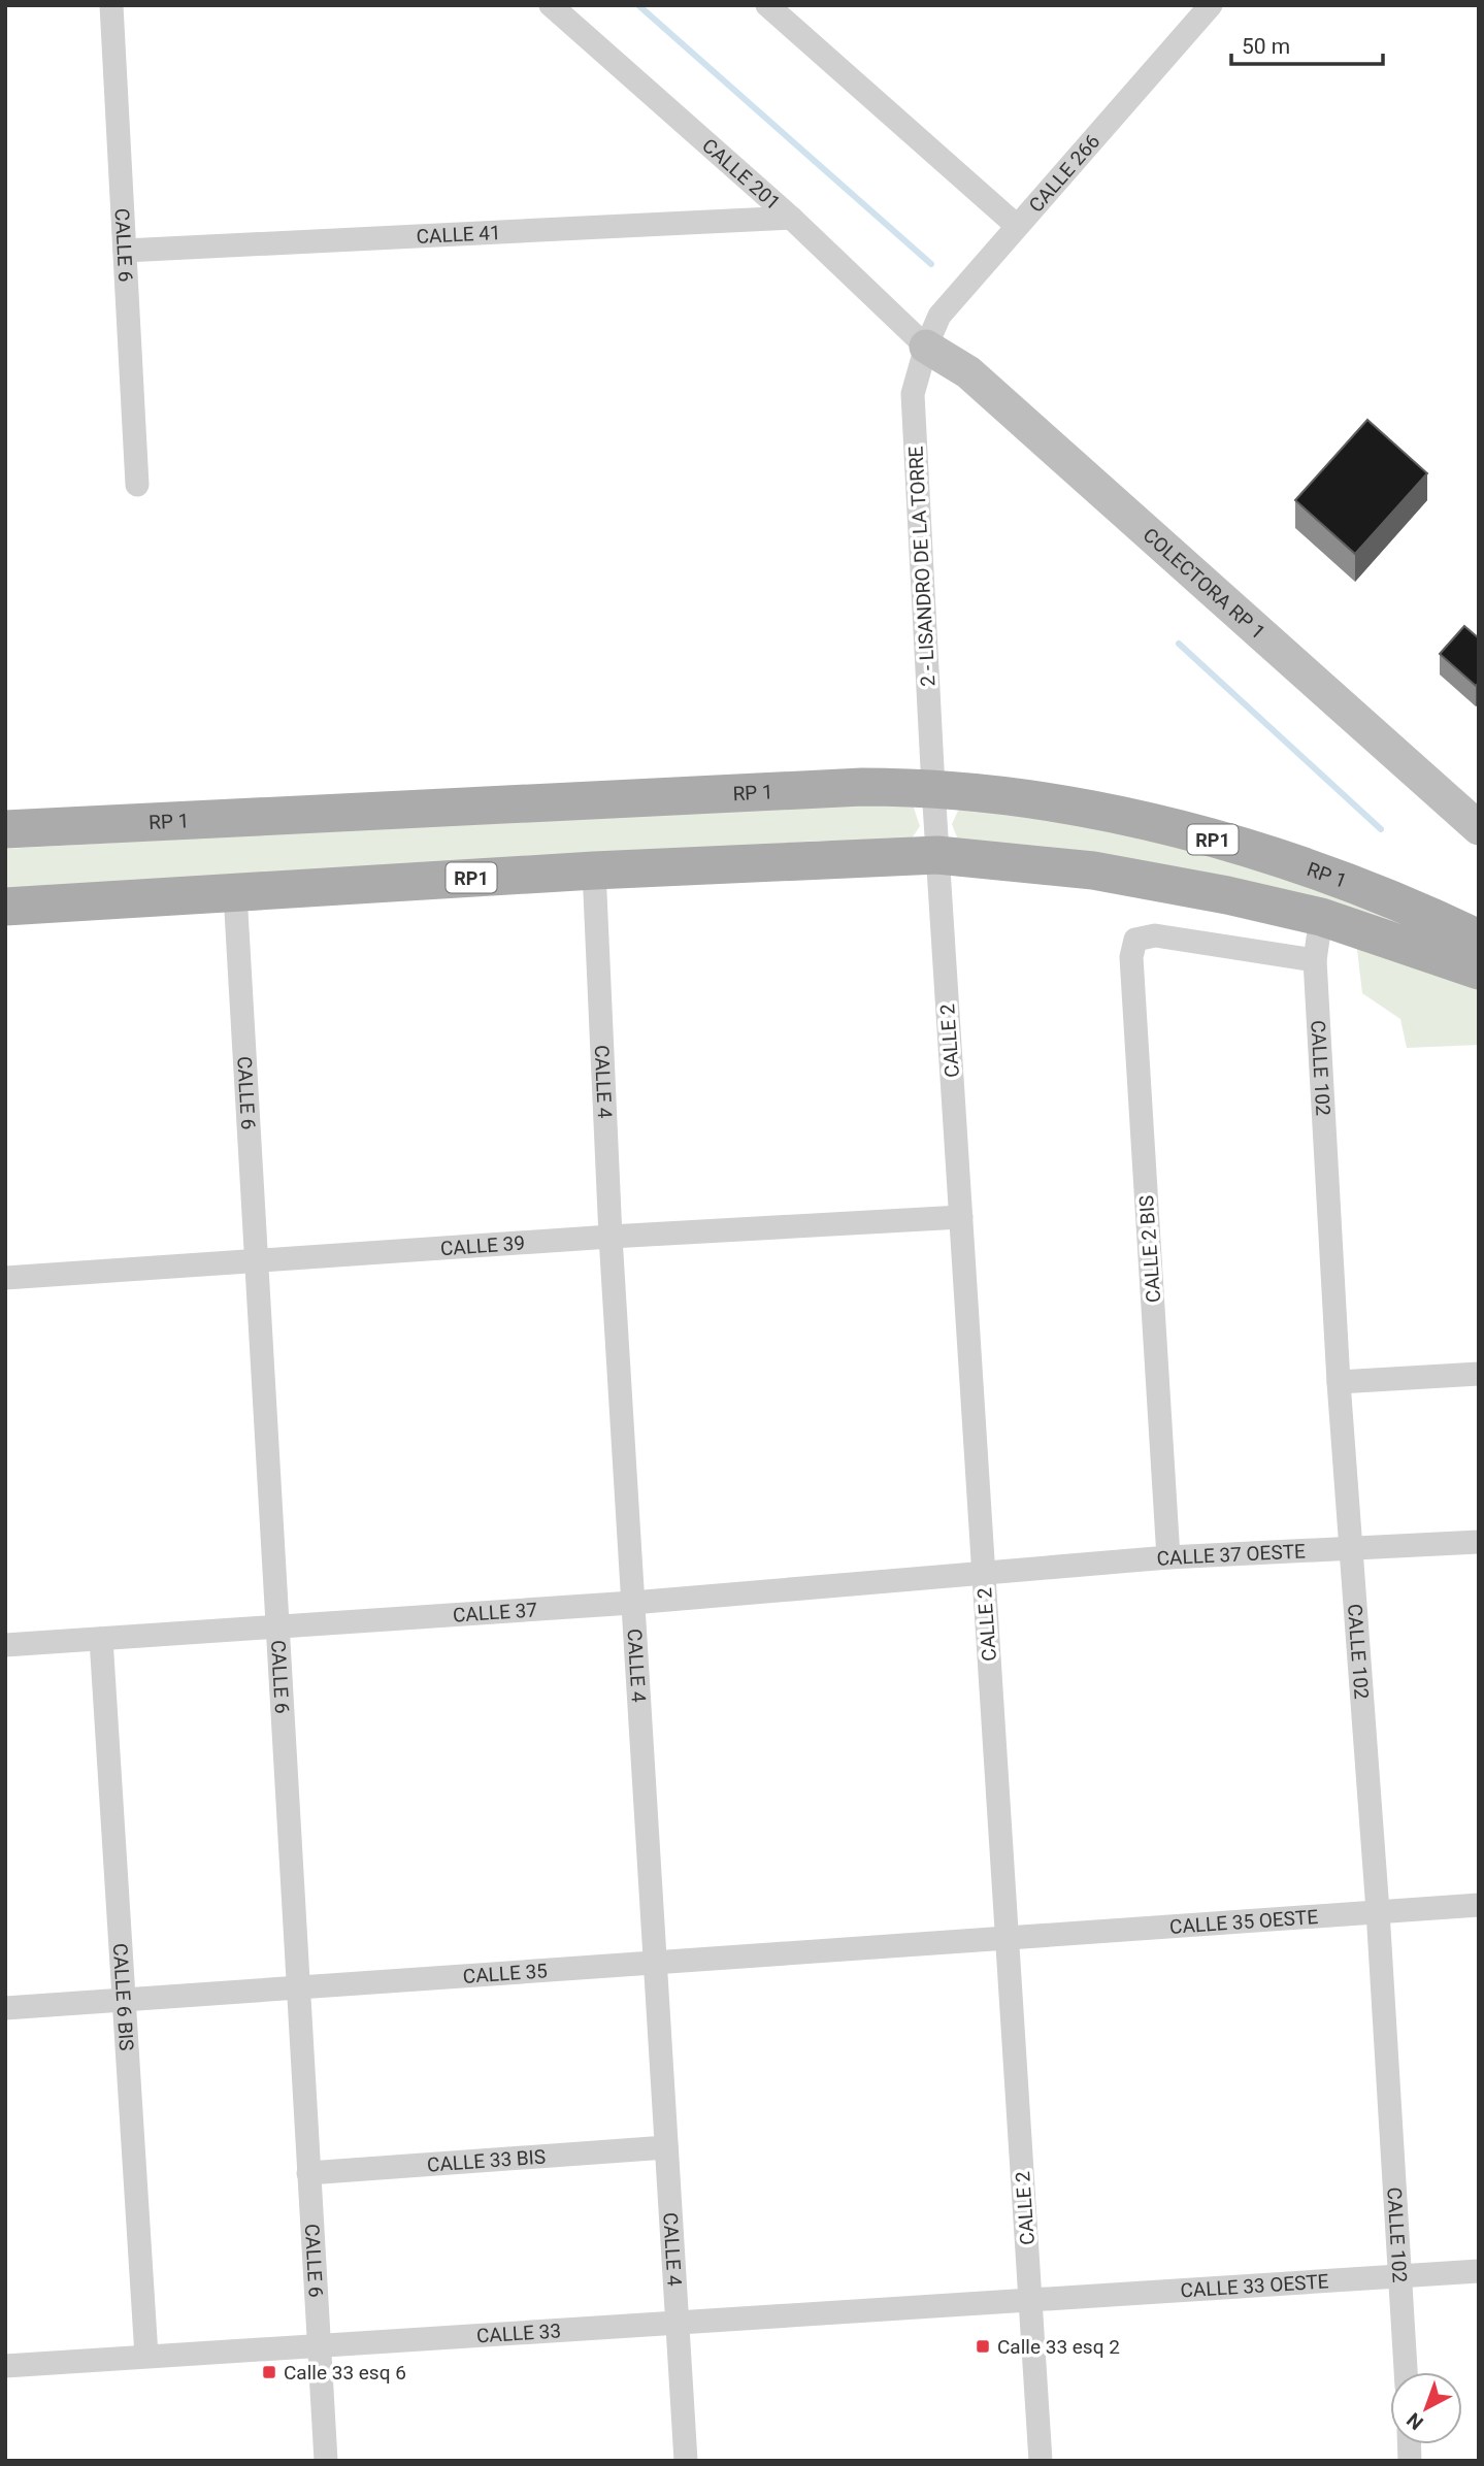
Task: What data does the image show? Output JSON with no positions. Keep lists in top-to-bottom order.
{
  "streets": {
    "main road": ["COLECTORA RP 1", "RP 1", "RP1"],
    "street": [
      "CALLE 201",
      "CALLE 266",
      "CALLE 41",
      "CALLE 6",
      "2 - LISANDRO DE LA TORRE",
      "CALLE 2",
      "CALLE 102",
      "CALLE 4",
      "CALLE 39",
      "CALLE 2 BIS",
      "CALLE 37 OESTE",
      "CALLE 37",
      "CALLE 35 OESTE",
      "CALLE 35",
      "CALLE 6 BIS",
      "CALLE 33 BIS",
      "CALLE 33 OESTE",
      "CALLE 33"
    ]
  },
  "crossings": [
    ["CALLE 201", "CALLE 266"],
    ["CALLE 201", "CALLE 41"],
    ["CALLE 201", "2 - LISANDRO DE LA TORRE"],
    ["CALLE 201", "COLECTORA RP 1"],
    ["CALLE 266", "2 - LISANDRO DE LA TORRE"],
    ["CALLE 266", "COLECTORA RP 1"],
    ["CALLE 41", "CALLE 6"],
    ["CALLE 6", "RP 1"],
    ["CALLE 6", "CALLE 39"],
    ["CALLE 6", "CALLE 37"],
    ["CALLE 6", "CALLE 35"],
    ["CALLE 6", "CALLE 33 BIS"],
    ["CALLE 6", "CALLE 33"],
    ["2 - LISANDRO DE LA TORRE", "COLECTORA RP 1"],
    ["2 - LISANDRO DE LA TORRE", "RP 1"],
    ["2 - LISANDRO DE LA TORRE", "CALLE 2"],
    ["RP 1", "CALLE 2"],
    ["RP 1", "CALLE 102"],
    ["RP 1", "CALLE 4"],
    ["CALLE 2", "CALLE 39"],
    ["CALLE 2", "CALLE 37 OESTE"],
    ["CALLE 2", "CALLE 37"],
    ["CALLE 2", "CALLE 35 OESTE"],
    ["CALLE 2", "CALLE 35"],
    ["CALLE 2", "CALLE 33 OESTE"],
    ["CALLE 2", "CALLE 33"],
    ["CALLE 102", "CALLE 2 BIS"],
    ["CALLE 102", "CALLE 37 OESTE"],
    ["CALLE 102", "CALLE 35 OESTE"],
    ["CALLE 102", "CALLE 33 OESTE"],
    ["CALLE 4", "CALLE 39"],
    ["CALLE 4", "CALLE 37"],
    ["CALLE 4", "CALLE 35"],
    ["CALLE 4", "CALLE 33 BIS"],
    ["CALLE 4", "CALLE 33"],
    ["CALLE 2 BIS", "CALLE 37 OESTE"],
    ["CALLE 37 OESTE", "CALLE 37"],
    ["CALLE 37", "CALLE 6 BIS"],
    ["CALLE 35 OESTE", "CALLE 35"],
    ["CALLE 35", "CALLE 6 BIS"],
    ["CALLE 6 BIS", "CALLE 33"],
    ["CALLE 33 OESTE", "CALLE 33"]
  ],
  "places": {
    "transit": ["Calle 33 esq 2", "Calle 33 esq 6"]
  },
  "scale_bar": "50 m",
  "north": "bottom left"
}
